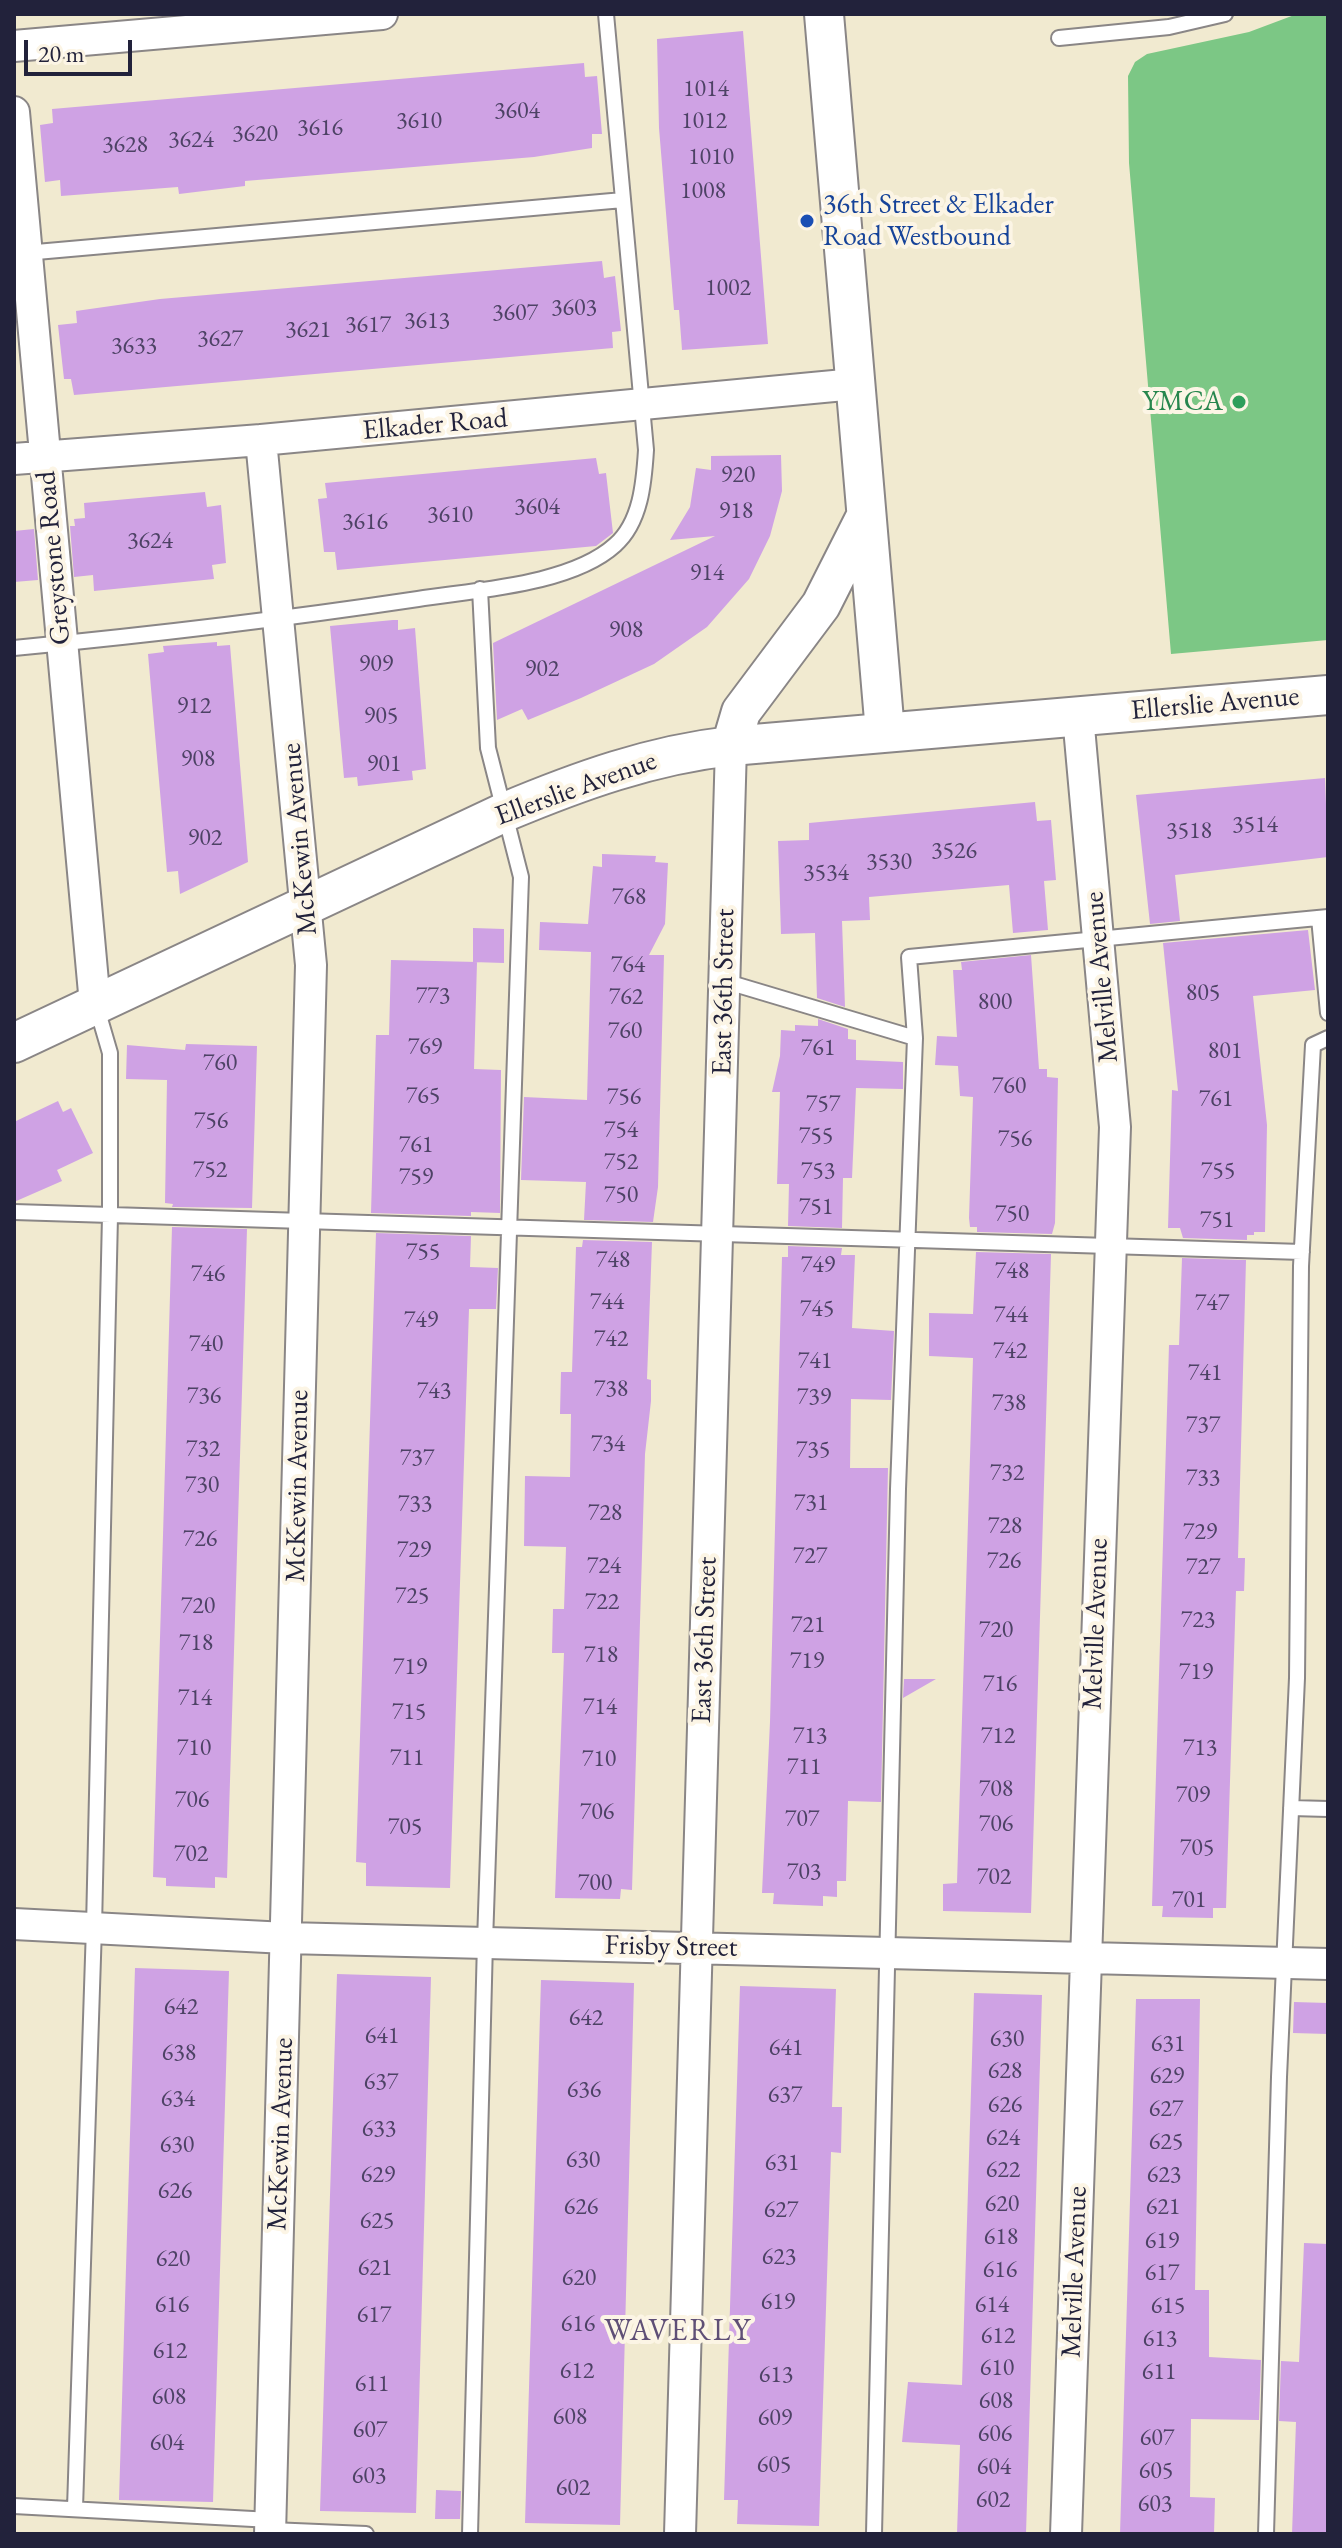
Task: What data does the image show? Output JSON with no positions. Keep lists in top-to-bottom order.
{
  "streets": {
    "street": [
      "Elkader Road",
      "Greystone Road",
      "Ellerslie Avenue",
      "McKewin Avenue",
      "Melville Avenue",
      "East 36th Street",
      "Frisby Street"
    ]
  },
  "crossings": [
    ["Elkader Road", "Greystone Road"],
    ["Elkader Road", "McKewin Avenue"],
    ["Greystone Road", "Ellerslie Avenue"],
    ["Ellerslie Avenue", "McKewin Avenue"],
    ["Ellerslie Avenue", "Melville Avenue"],
    ["Ellerslie Avenue", "East 36th Street"],
    ["McKewin Avenue", "Frisby Street"],
    ["Melville Avenue", "Frisby Street"],
    ["East 36th Street", "Frisby Street"]
  ],
  "districts": ["WAVERLY"],
  "places": ["36th Street & Elkader Road Westbound", "YMCA"],
  "house_numbers": [
    "1014",
    "3604",
    "3610",
    "1012",
    "3616",
    "3620",
    "3624",
    "3628",
    "1010",
    "1008",
    "1002",
    "3603",
    "3607",
    "3613",
    "3617",
    "3621",
    "3627",
    "3633",
    "920",
    "3604",
    "918",
    "3610",
    "3616",
    "3624",
    "914",
    "908",
    "909",
    "902",
    "912",
    "905",
    "908",
    "901",
    "3514",
    "3518",
    "902",
    "3526",
    "3530",
    "3534",
    "768",
    "764",
    "805",
    "773",
    "762",
    "800",
    "760",
    "769",
    "761",
    "801",
    "760",
    "760",
    "765",
    "756",
    "761",
    "757",
    "756",
    "754",
    "755",
    "756",
    "761",
    "752",
    "752",
    "753",
    "755",
    "759",
    "750",
    "751",
    "750",
    "751",
    "755",
    "748",
    "749",
    "748",
    "746",
    "744",
    "747",
    "745",
    "744",
    "749",
    "742",
    "740",
    "742",
    "741",
    "741",
    "738",
    "743",
    "736",
    "739",
    "738",
    "737",
    "734",
    "732",
    "735",
    "737",
    "732",
    "733",
    "730",
    "731",
    "733",
    "728",
    "728",
    "729",
    "726",
    "729",
    "727",
    "726",
    "724",
    "727",
    "725",
    "722",
    "720",
    "723",
    "721",
    "720",
    "718",
    "718",
    "719",
    "719",
    "719",
    "716",
    "714",
    "714",
    "715",
    "713",
    "712",
    "710",
    "713",
    "711",
    "710",
    "711",
    "708",
    "709",
    "706",
    "706",
    "707",
    "706",
    "705",
    "705",
    "702",
    "703",
    "702",
    "700",
    "701",
    "642",
    "642",
    "641",
    "630",
    "631",
    "641",
    "638",
    "628",
    "629",
    "637",
    "636",
    "637",
    "634",
    "626",
    "627",
    "633",
    "624",
    "625",
    "630",
    "630",
    "631",
    "622",
    "629",
    "623",
    "626",
    "620",
    "626",
    "621",
    "627",
    "625",
    "618",
    "619",
    "623",
    "620",
    "621",
    "616",
    "617",
    "620",
    "619",
    "616",
    "614",
    "615",
    "617",
    "616",
    "612",
    "613",
    "612",
    "610",
    "612",
    "611",
    "613",
    "611",
    "608",
    "608",
    "608",
    "609",
    "607",
    "606",
    "607",
    "604",
    "605",
    "604",
    "605",
    "603",
    "602",
    "602",
    "603"
  ],
  "scale_bar": "20 m"
}
